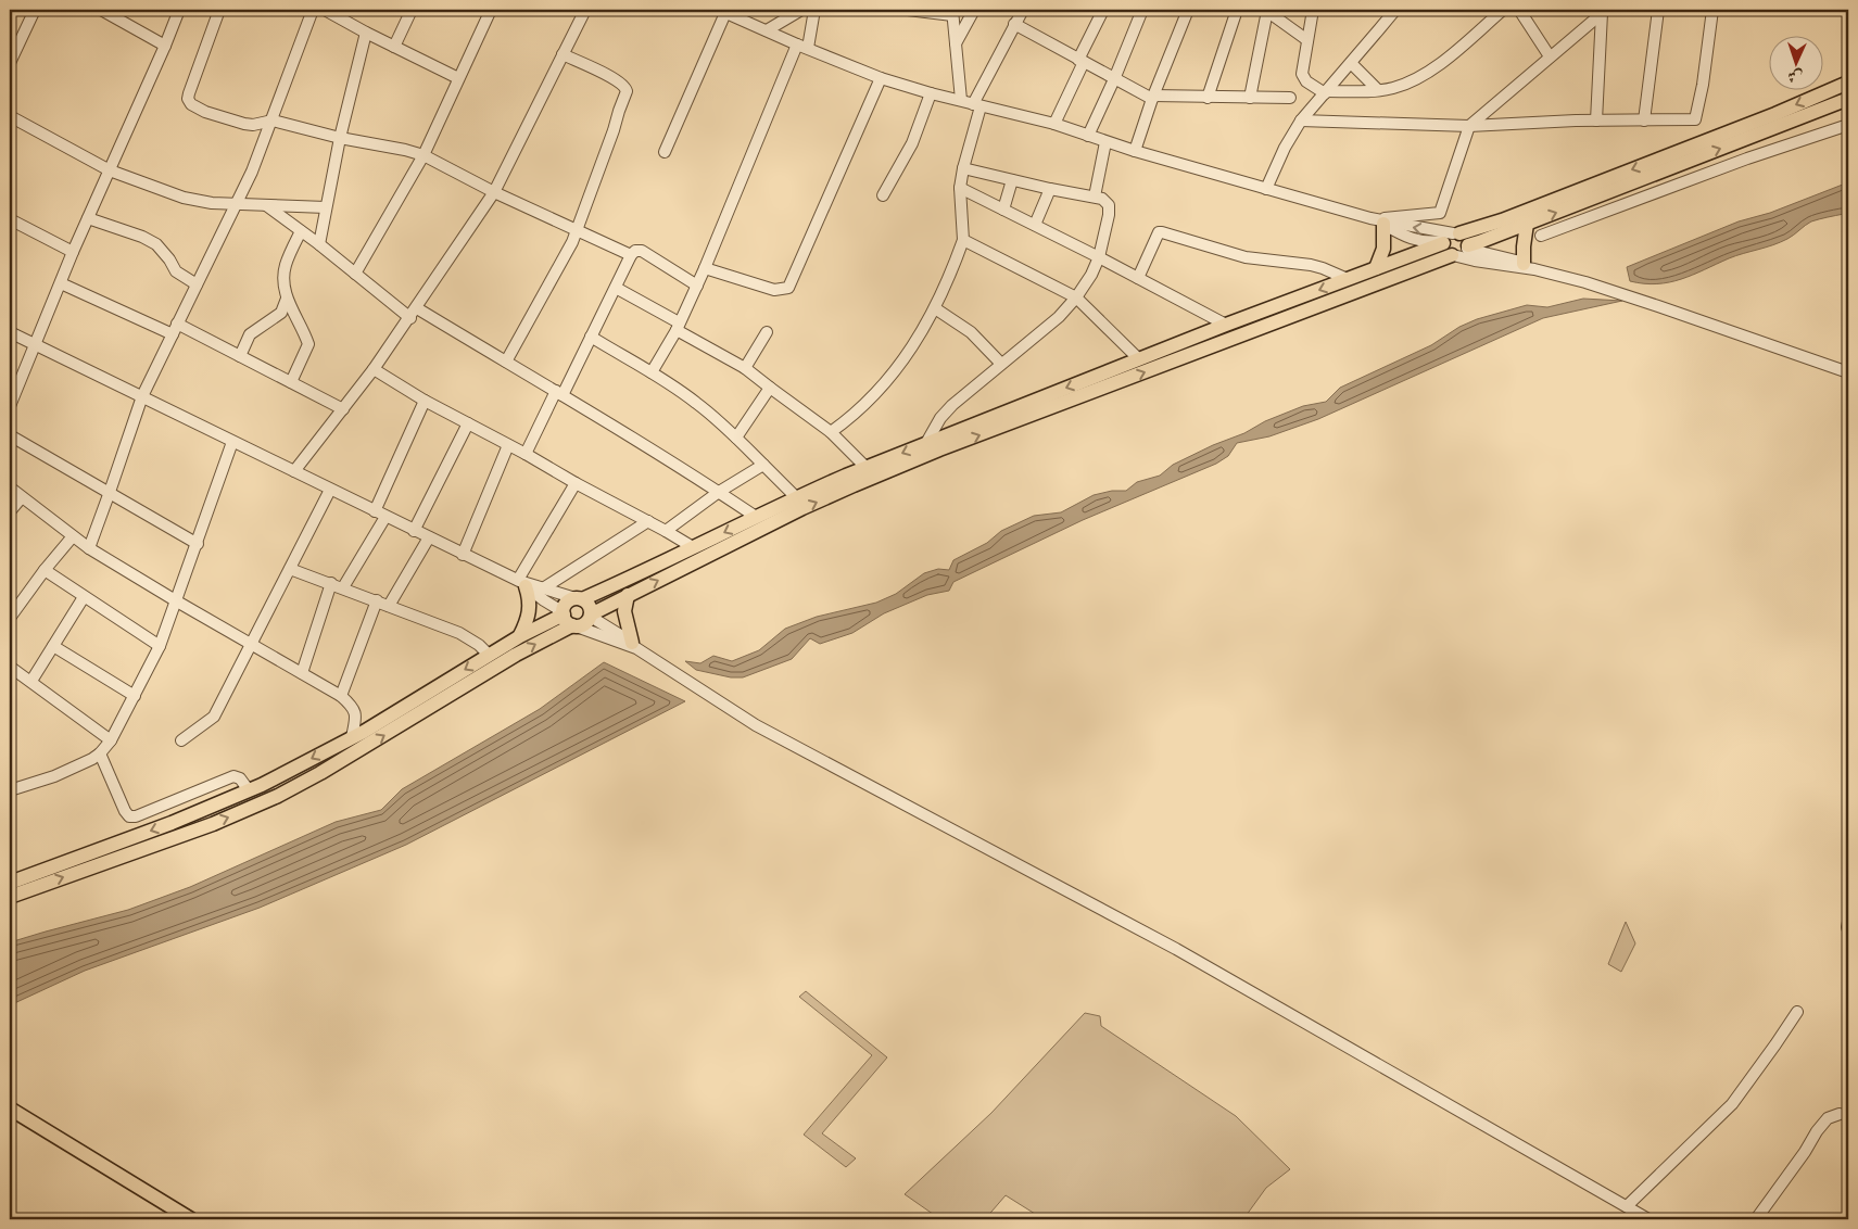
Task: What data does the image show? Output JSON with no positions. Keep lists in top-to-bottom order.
{
  "north": "bottom"
}
